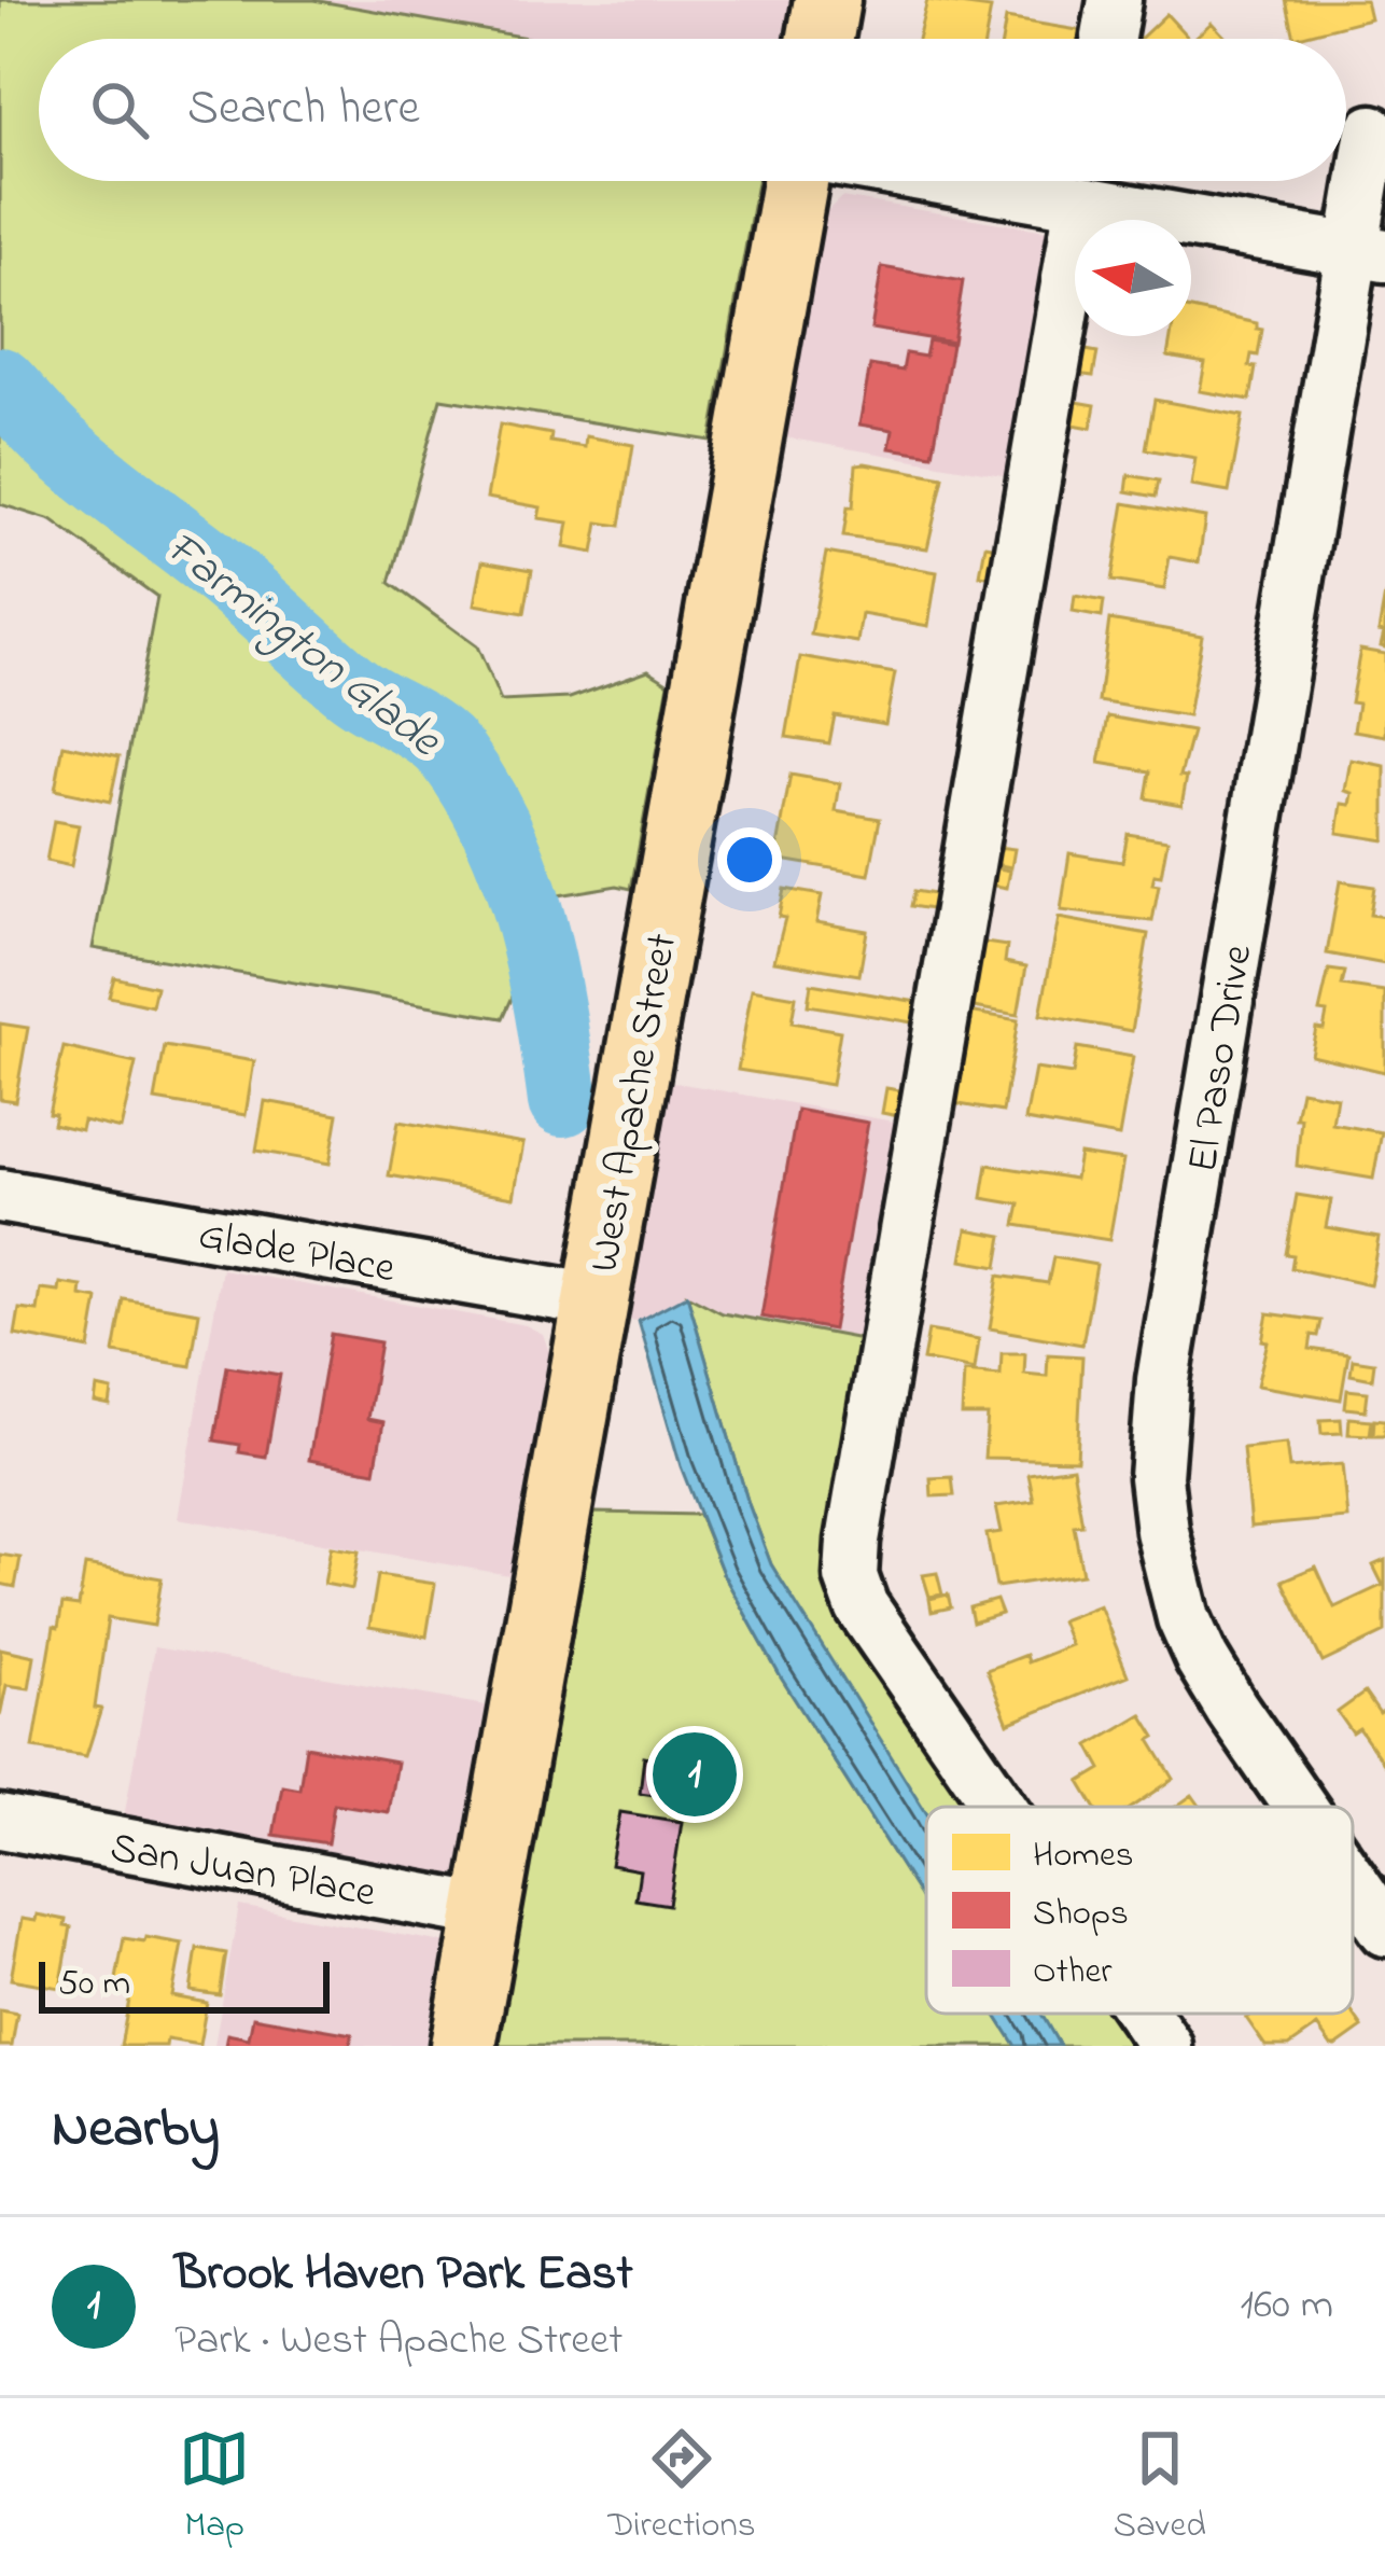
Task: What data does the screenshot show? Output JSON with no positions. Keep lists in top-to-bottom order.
{
  "streets": {
    "main road": ["West Apache Street"],
    "street": ["El Paso Drive", "Glade Place", "San Juan Place"]
  },
  "crossings": [
    ["West Apache Street", "Glade Place"],
    ["West Apache Street", "San Juan Place"]
  ],
  "water": ["Farmington Glade"],
  "legend": ["Homes", "Shops", "Other"],
  "scale_bar": "50 m",
  "north": "left",
  "page": {
    "search": "Search here",
    "pins": "1",
    "scale": "50 m",
    "heading": "Nearby",
    "list": [
      {
        "mark": "1",
        "name": "Brook Haven Park East",
        "note": "Park · West Apache Street",
        "value": "160 m"
      }
    ],
    "nav": ["Map", "Directions", "Saved"]
  }
}
